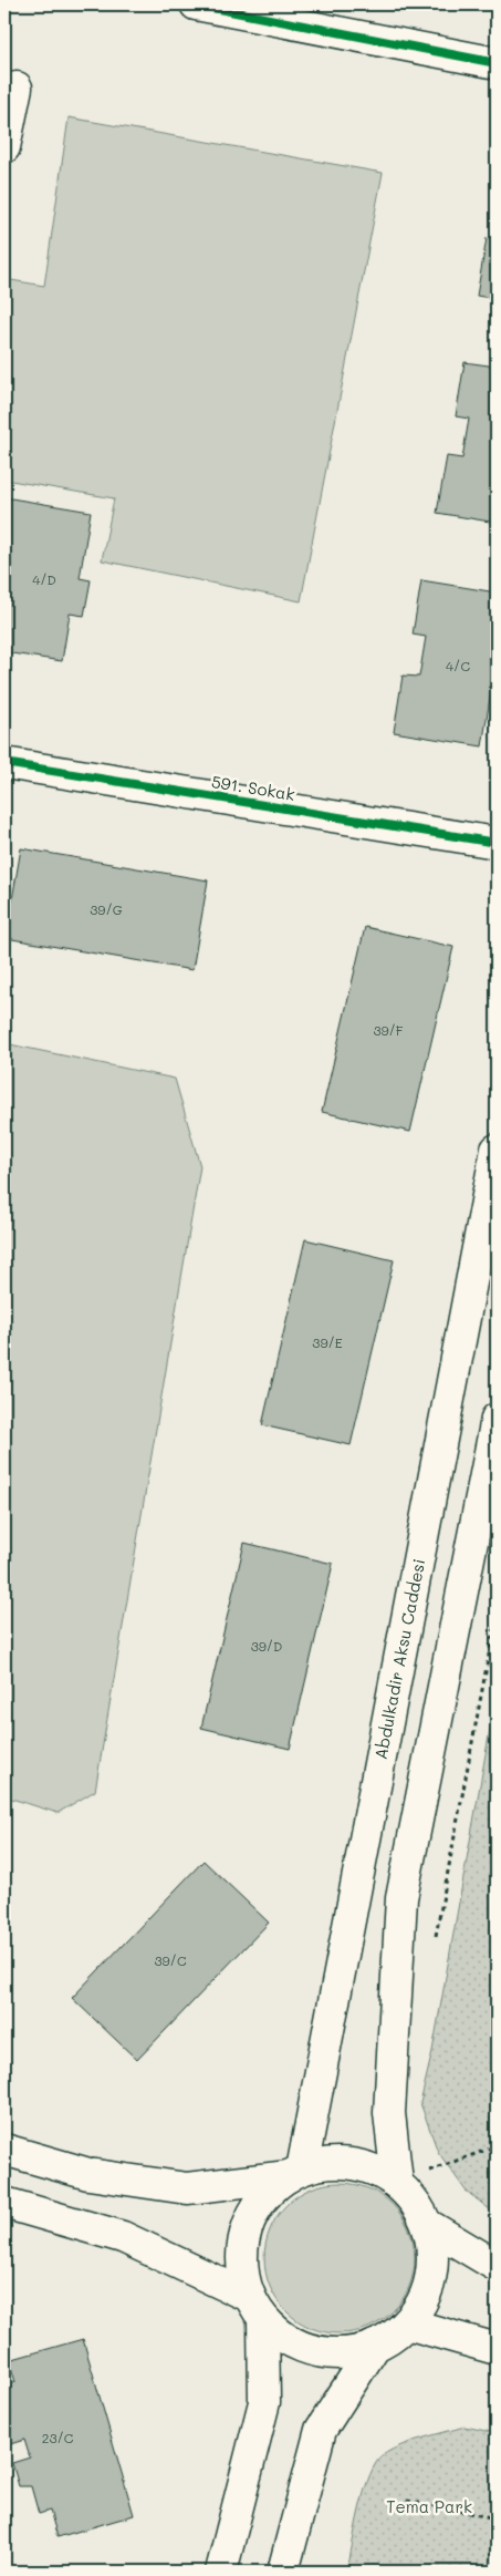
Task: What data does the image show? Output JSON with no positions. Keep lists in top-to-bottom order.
{
  "streets": {
    "main road": ["591. Sokak", "Abdulkadir Aksu Caddesi"]
  },
  "parks": ["Tema Park"],
  "house_numbers": [
    "4/D",
    "4/C",
    "39/G",
    "39/F",
    "39/E",
    "39/D",
    "39/C",
    "23/C"
  ]
}
